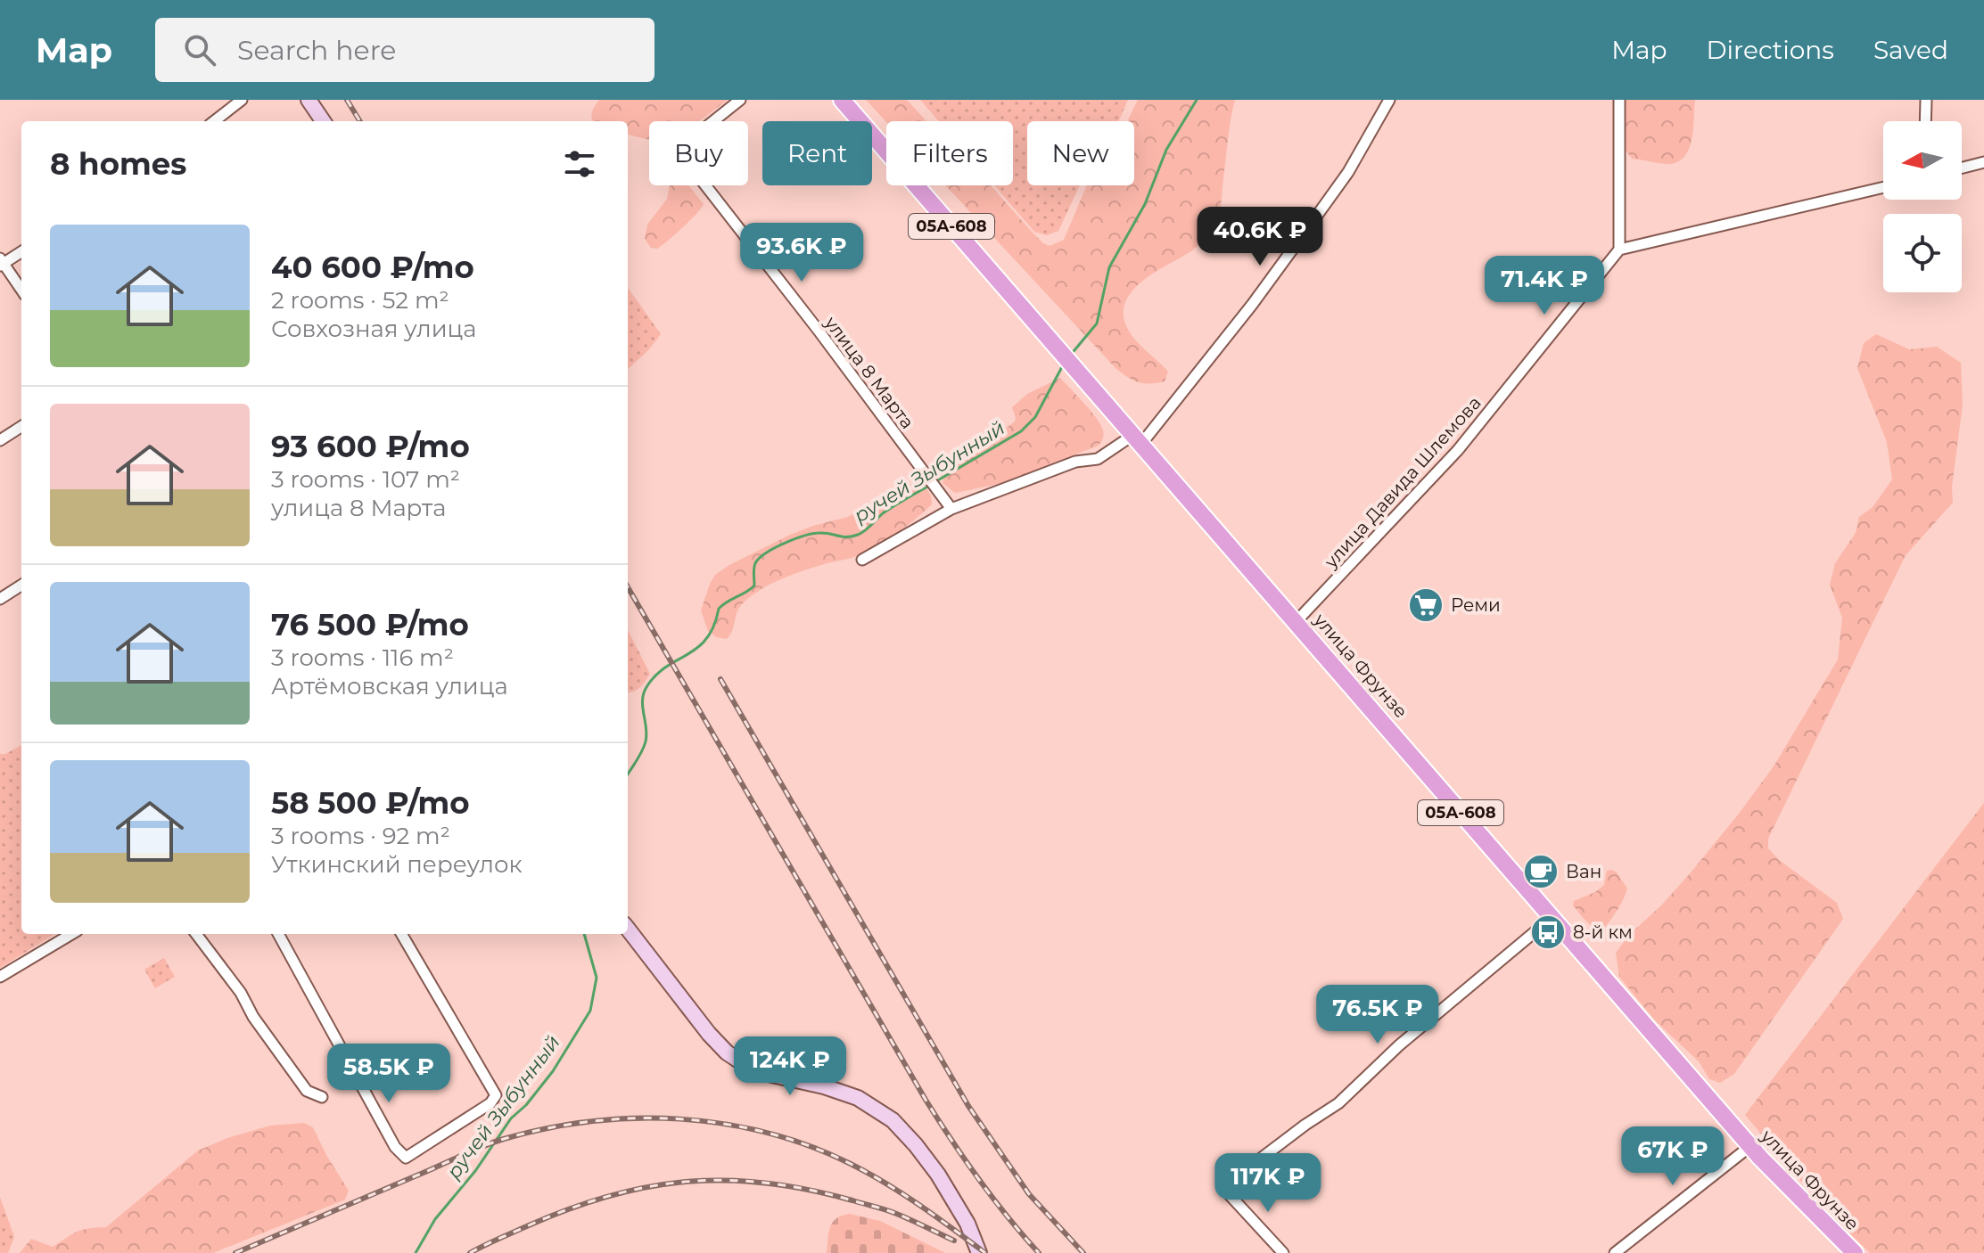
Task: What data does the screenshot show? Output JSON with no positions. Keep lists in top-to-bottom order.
{
  "streets": {
    "main road": ["05А-608", "улица Фрунзе"],
    "street": ["улица 8 Марта", "улица Давида Шлемова"]
  },
  "crossings": [
    ["улица Давида Шлемова", "улица Фрунзе"]
  ],
  "water": ["ручей Зыбунный"],
  "places": {
    "supermarket": ["Реми"],
    "cafe": ["Ван"],
    "bus stop": ["8-й км"]
  },
  "north": "left",
  "page": {
    "header": "Map",
    "search": "Search here",
    "nav": ["Map", "Directions", "Saved"],
    "chip": [
      "Buy",
      "Rent",
      "Filters",
      "New"
    ],
    "heading": "8 homes",
    "price": [
      "40.6K ₽",
      "93.6K ₽",
      "71.4K ₽",
      "76.5K ₽",
      "124K ₽",
      "58.5K ₽",
      "67K ₽",
      "117K ₽"
    ],
    "list": [
      {
        "name": "40 600 ₽/mo",
        "note": "2 rooms · 52 m² · Совхозная улица"
      },
      {
        "name": "93 600 ₽/mo",
        "note": "3 rooms · 107 m² · улица 8 Марта"
      },
      {
        "name": "76 500 ₽/mo",
        "note": "3 rooms · 116 m² · Артёмовская улица"
      },
      {
        "name": "58 500 ₽/mo",
        "note": "3 rooms · 92 m² · Уткинский переулок"
      }
    ]
  }
}
